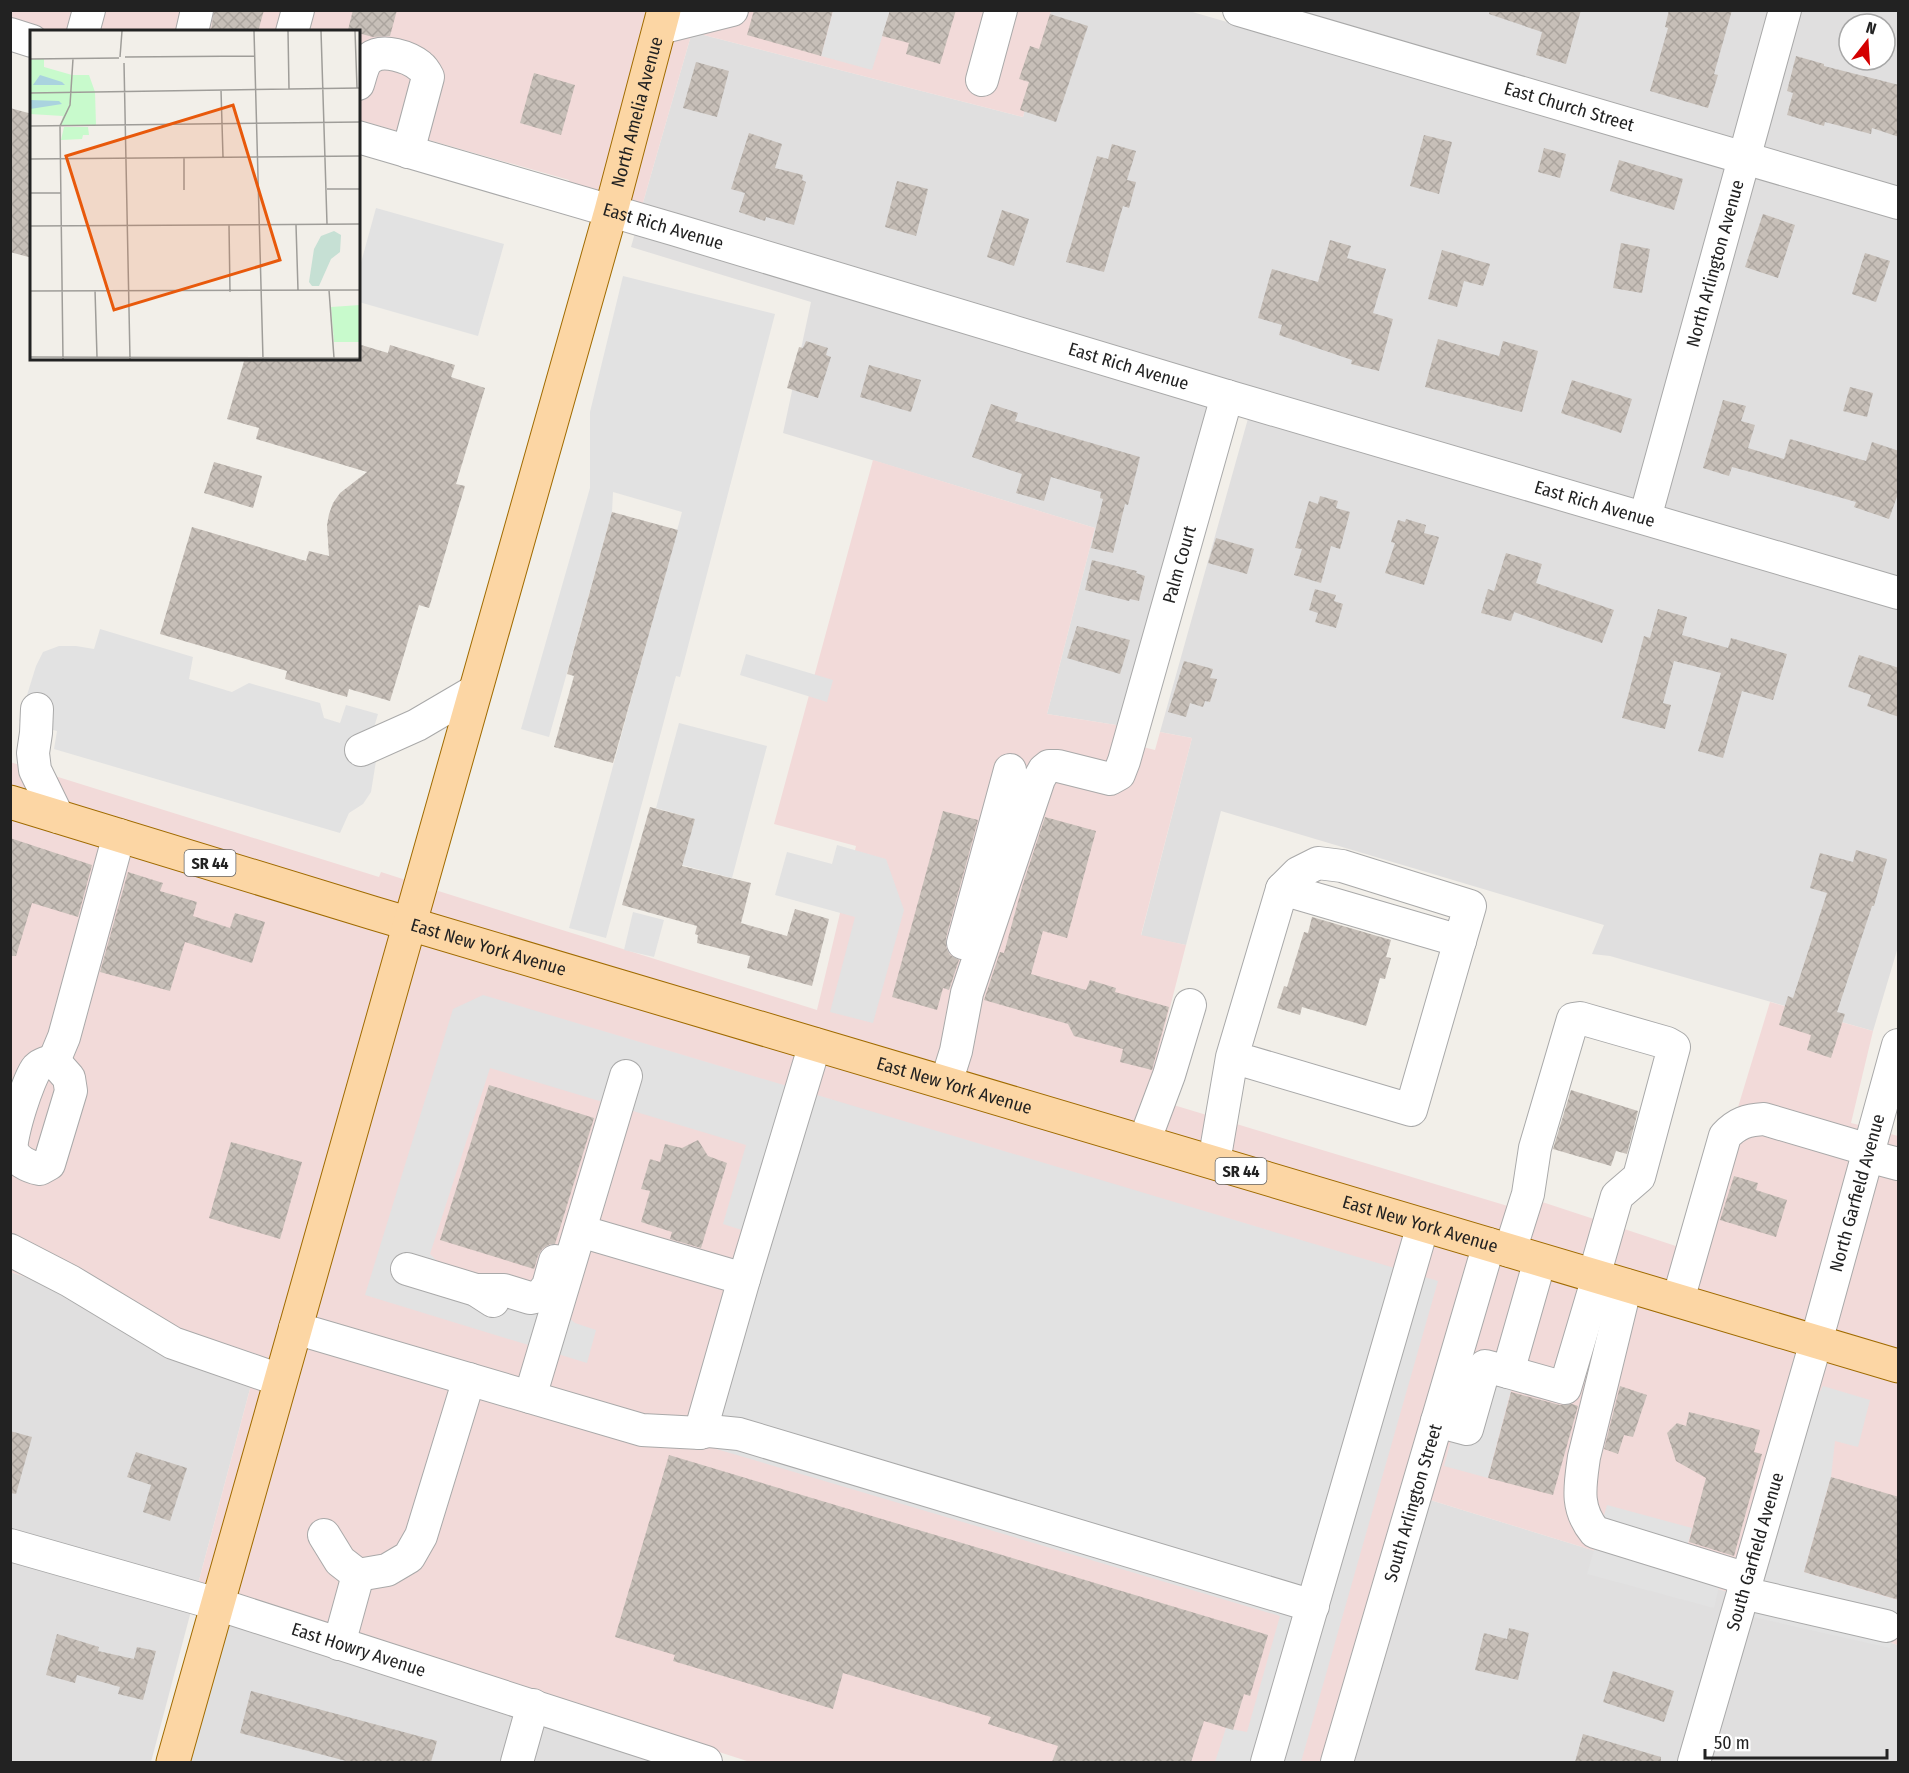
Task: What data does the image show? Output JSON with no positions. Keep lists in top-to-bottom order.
{
  "streets": {
    "main road": ["North Amelia Avenue", "SR 44", "East New York Avenue"],
    "street": [
      "East Church Street",
      "East Rich Avenue",
      "North Arlington Avenue",
      "Palm Court",
      "North Garfield Avenue",
      "South Arlington Street",
      "South Garfield Avenue",
      "East Howry Avenue"
    ]
  },
  "crossings": [
    ["East Church Street", "North Arlington Avenue"],
    ["North Amelia Avenue", "East Rich Avenue"],
    ["North Amelia Avenue", "East New York Avenue"],
    ["North Amelia Avenue", "East Howry Avenue"],
    ["East Rich Avenue", "North Arlington Avenue"],
    ["East Rich Avenue", "Palm Court"],
    ["Palm Court", "East New York Avenue"],
    ["East New York Avenue", "North Garfield Avenue"],
    ["East New York Avenue", "South Arlington Street"],
    ["East New York Avenue", "South Garfield Avenue"],
    ["North Garfield Avenue", "South Garfield Avenue"]
  ],
  "scale_bar": "50 m",
  "north": "top"
}
